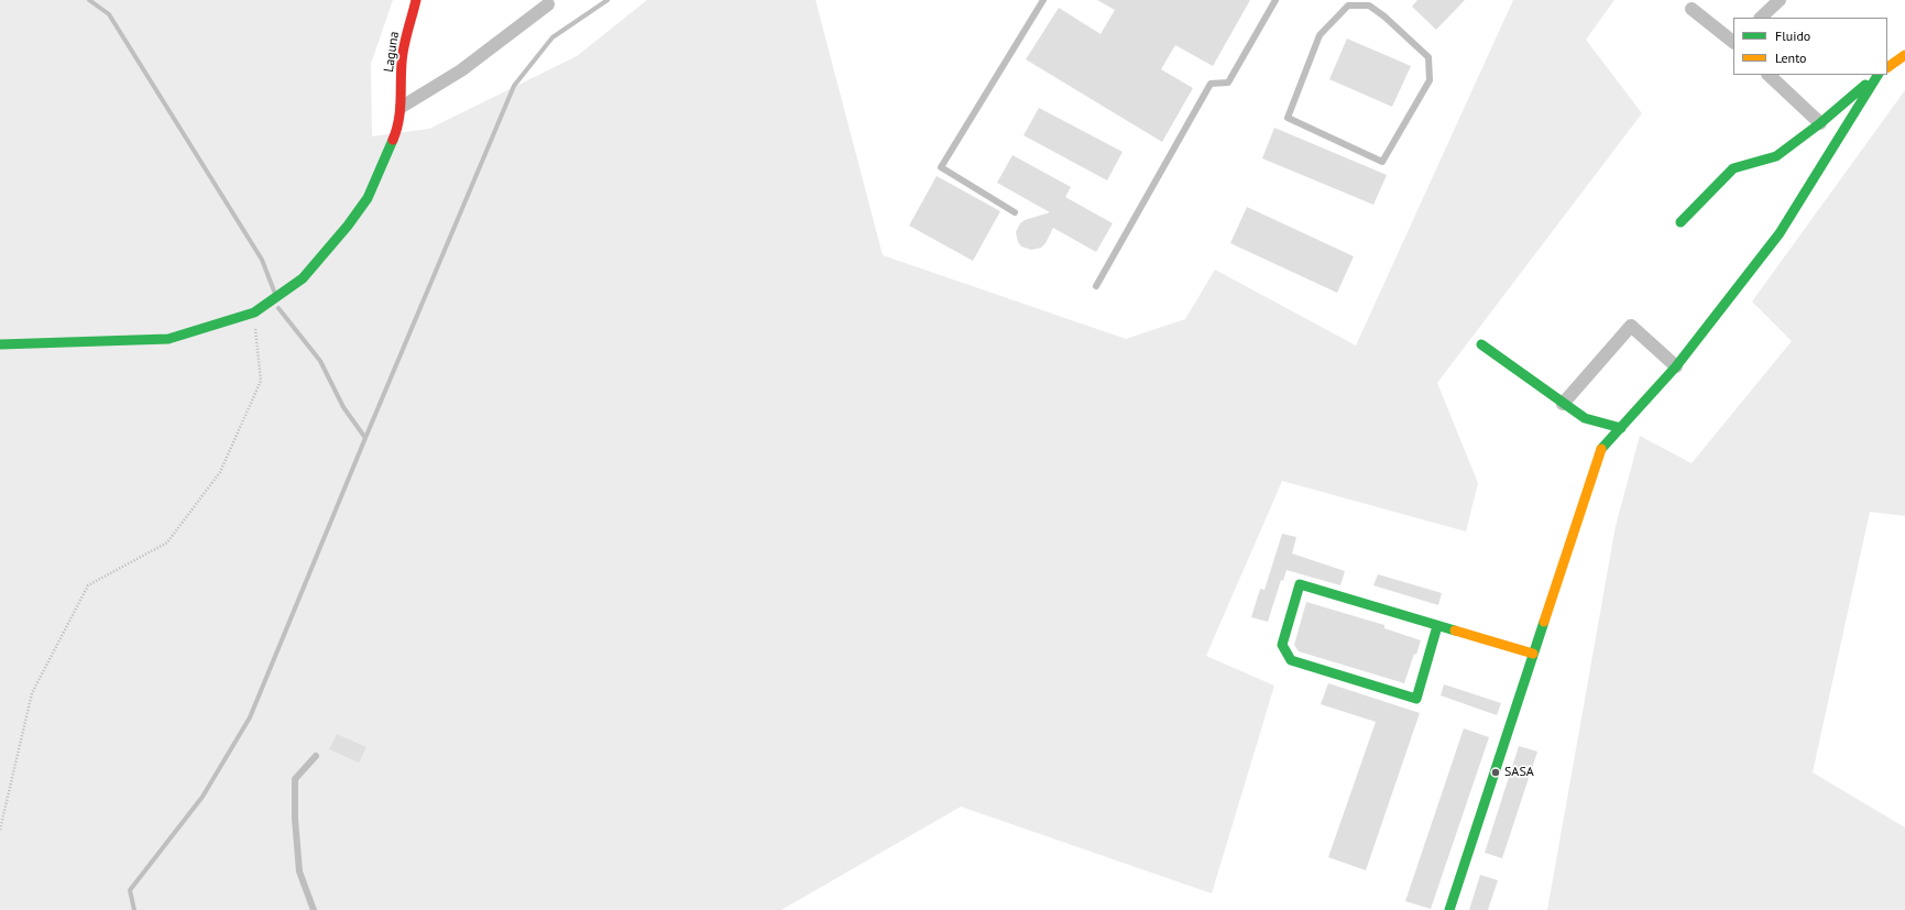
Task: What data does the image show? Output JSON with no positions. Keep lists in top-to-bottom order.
{
  "streets": {
    "street": ["Laguna"]
  },
  "places": ["SASA"],
  "legend": ["Fluido", "Lento"]
}
